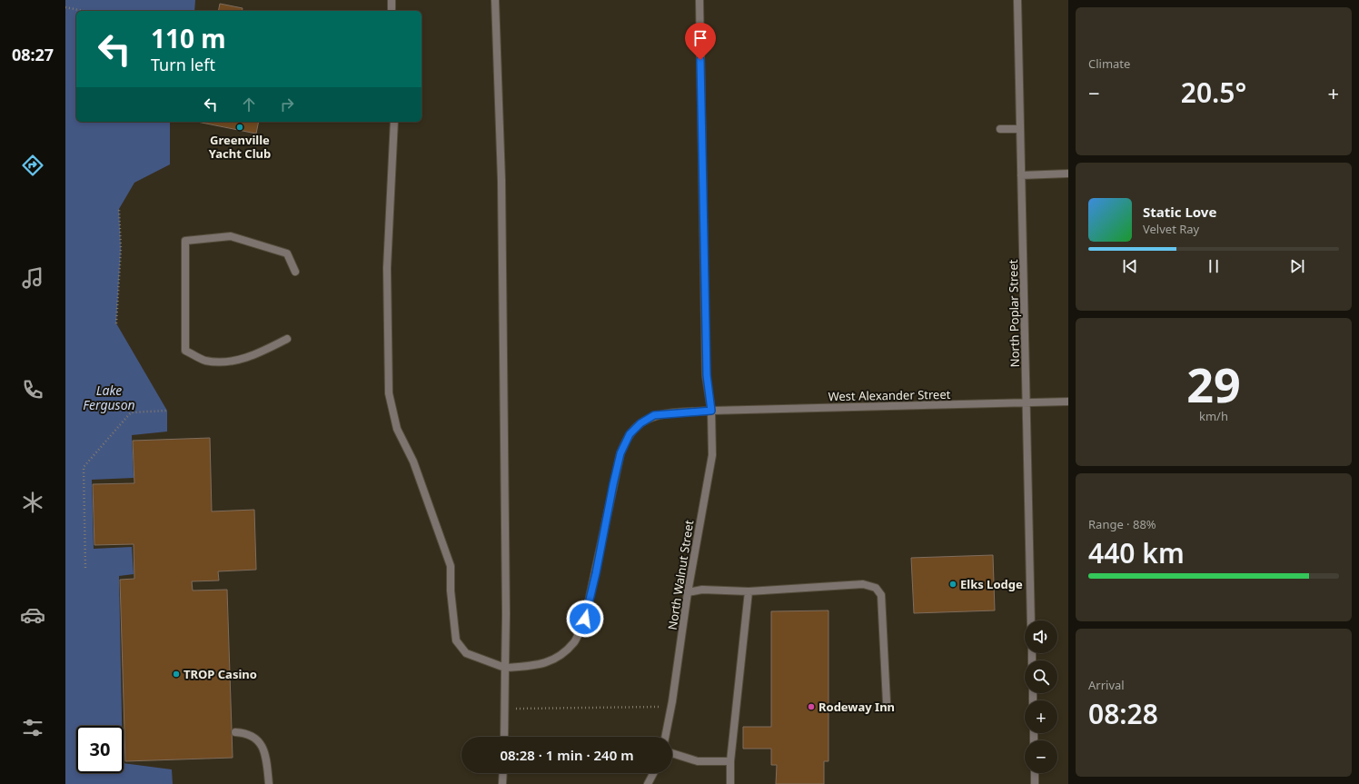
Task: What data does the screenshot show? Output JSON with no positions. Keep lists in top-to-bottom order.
{
  "streets": {
    "street": ["North Poplar Street", "West Alexander Street", "North Walnut Street"]
  },
  "crossings": [
    ["North Poplar Street", "West Alexander Street"],
    ["West Alexander Street", "North Walnut Street"]
  ],
  "water": ["Lake Ferguson"],
  "places": [
    "Greenville Yacht Club",
    "Elks Lodge",
    "TROP Casino",
    "Rodeway Inn"
  ],
  "page": {
    "tabs": "08:27",
    "tile": [
      "Climate",
      ["29", "km/h"],
      ["Range · 88%", "440 km"],
      ["Arrival", "08:28"]
    ],
    "turn": ["110 m", "Turn left"],
    "heat": ["−", "20.5°", "+"],
    "song": ["Static Love", "Velvet Ray"],
    "map_buttons": ["+", "−"],
    "limit": "30",
    "trip": "08:28 · 1 min · 240 m"
  }
}
